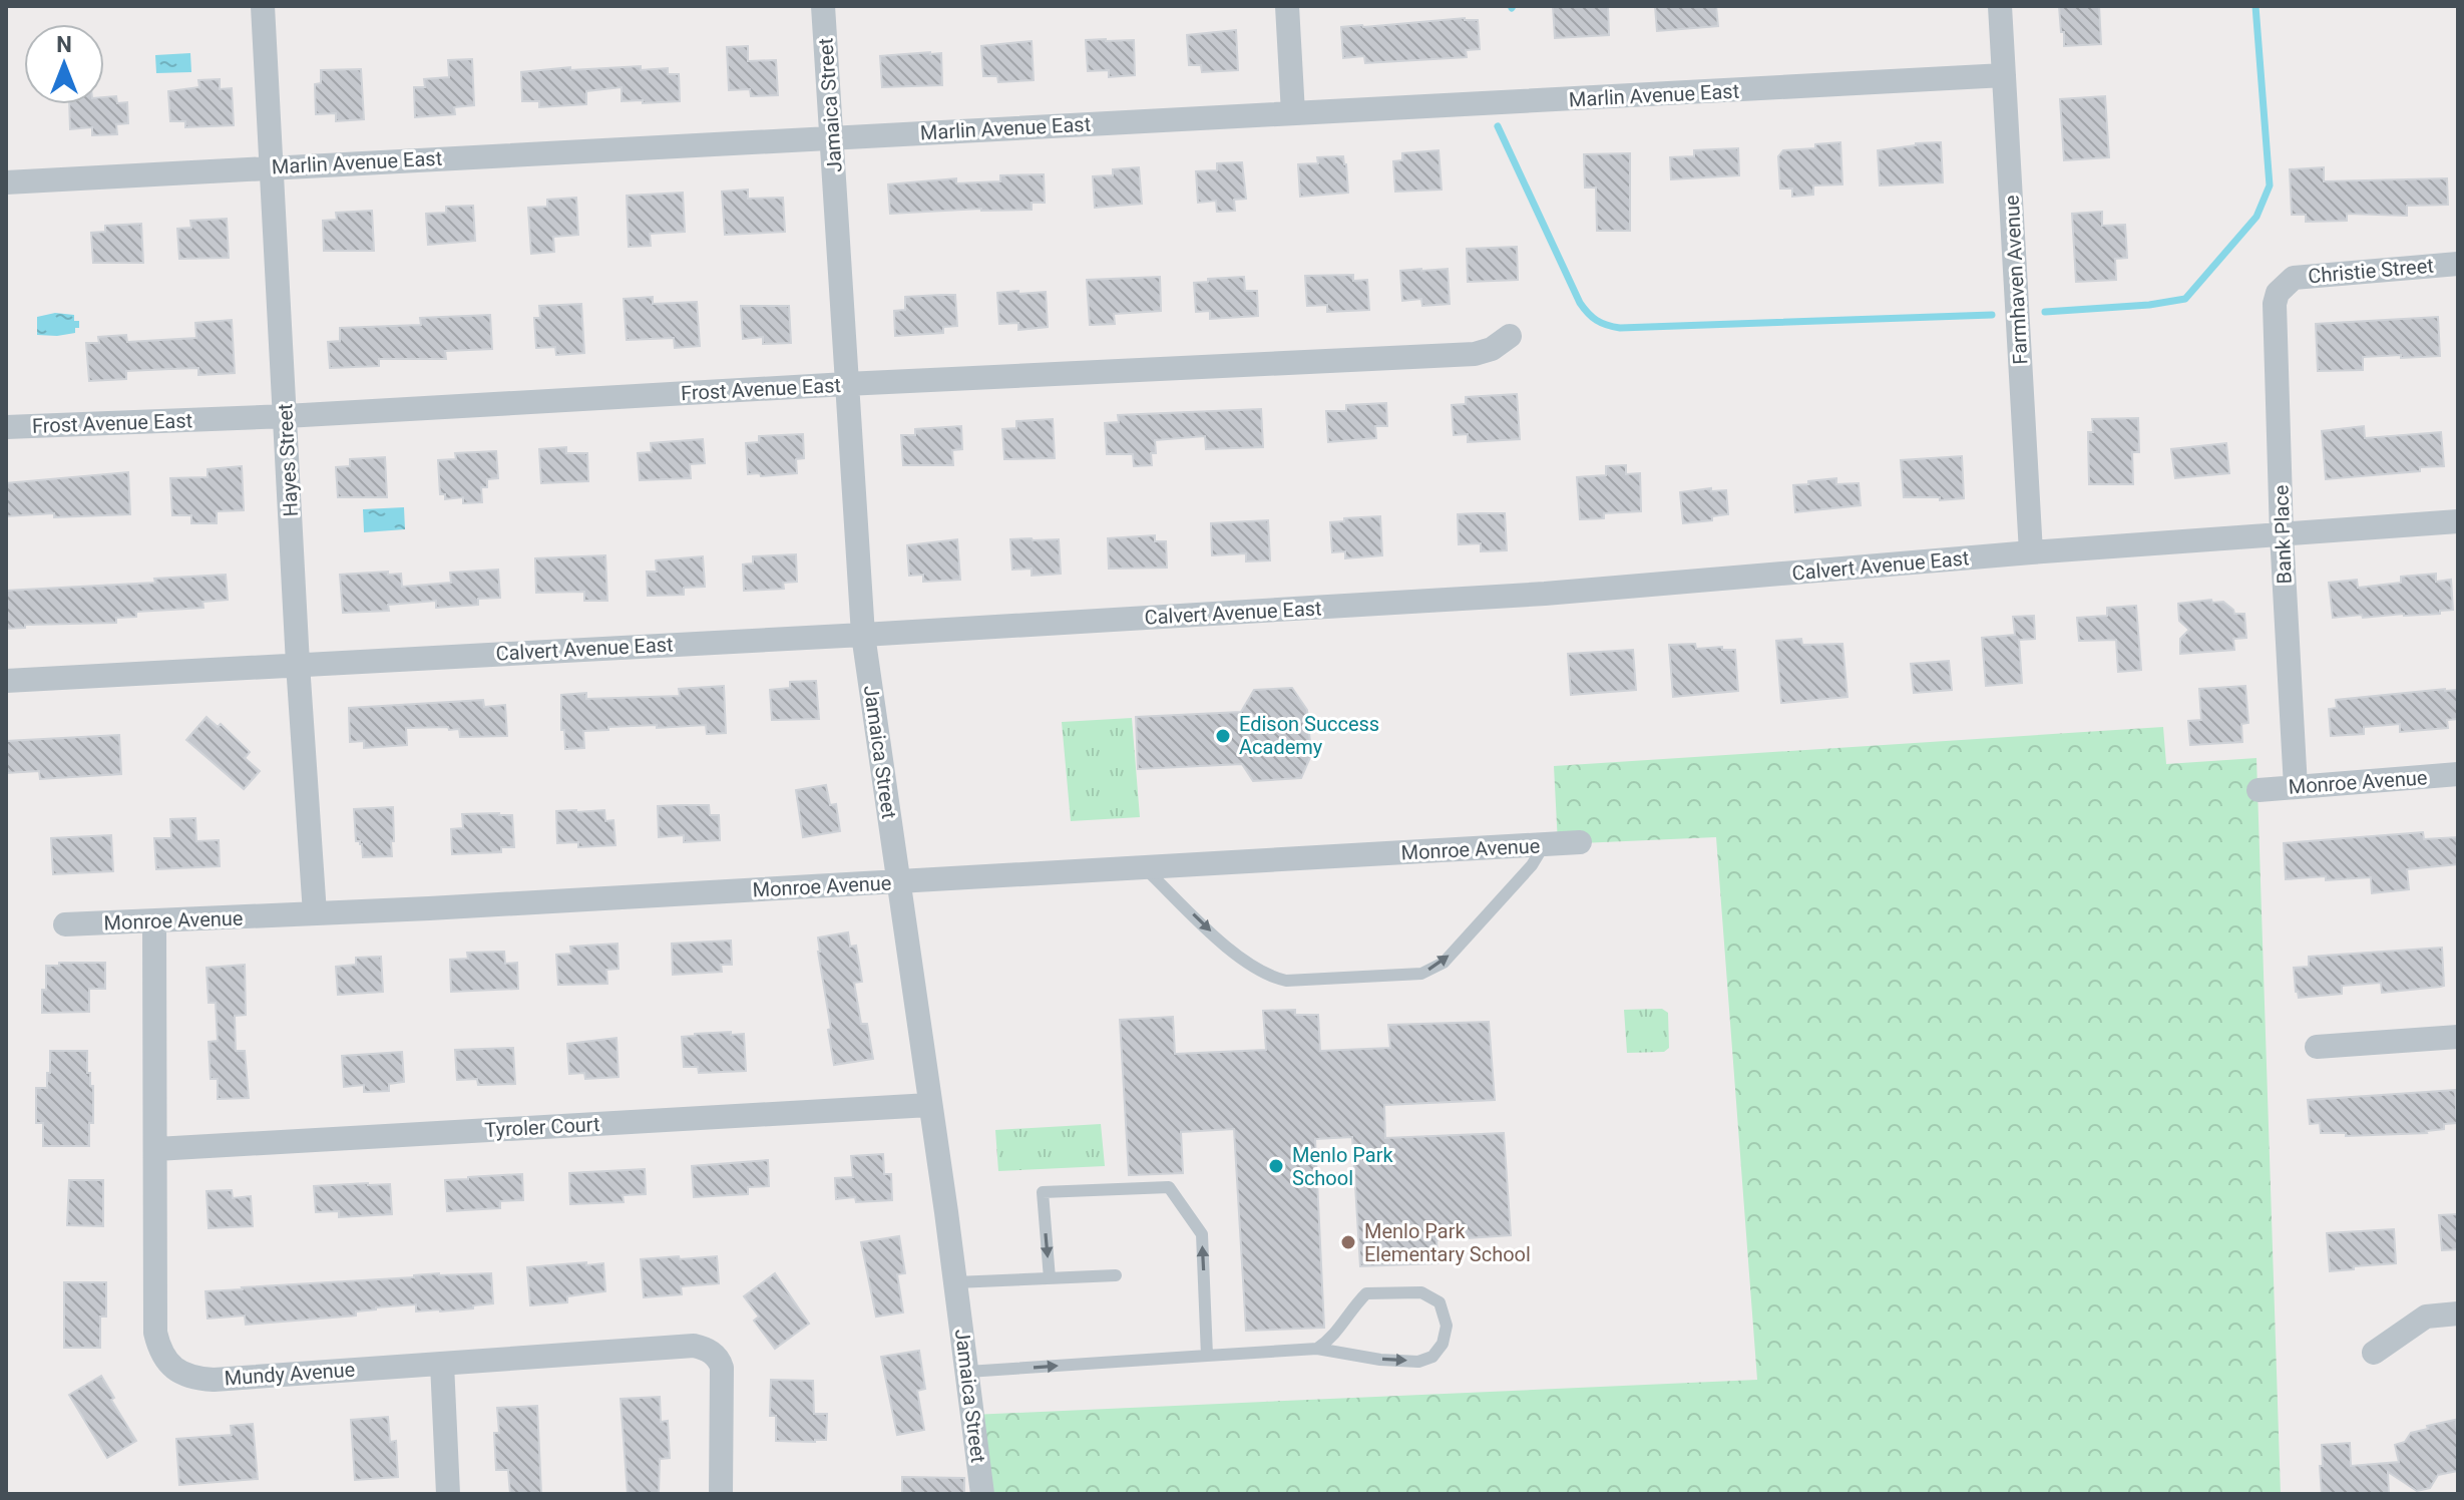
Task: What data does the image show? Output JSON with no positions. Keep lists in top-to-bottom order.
{
  "streets": {
    "street": [
      "Marlin Avenue East",
      "Jamaica Street",
      "Christie Street",
      "Farmhaven Avenue",
      "Frost Avenue East",
      "Hayes Street",
      "Bank Place",
      "Calvert Avenue East",
      "Monroe Avenue",
      "Tyroler Court",
      "Mundy Avenue"
    ]
  },
  "crossings": [
    ["Marlin Avenue East", "Jamaica Street"],
    ["Marlin Avenue East", "Farmhaven Avenue"],
    ["Marlin Avenue East", "Hayes Street"],
    ["Jamaica Street", "Frost Avenue East"],
    ["Jamaica Street", "Calvert Avenue East"],
    ["Jamaica Street", "Monroe Avenue"],
    ["Jamaica Street", "Tyroler Court"],
    ["Christie Street", "Bank Place"],
    ["Farmhaven Avenue", "Calvert Avenue East"],
    ["Frost Avenue East", "Hayes Street"],
    ["Hayes Street", "Calvert Avenue East"],
    ["Hayes Street", "Monroe Avenue"],
    ["Bank Place", "Calvert Avenue East"],
    ["Bank Place", "Monroe Avenue"],
    ["Monroe Avenue", "Mundy Avenue"],
    ["Tyroler Court", "Mundy Avenue"]
  ],
  "places": ["Edison Success Academy", "Menlo Park School", "Menlo Park Elementary School"],
  "north": "top"
}
